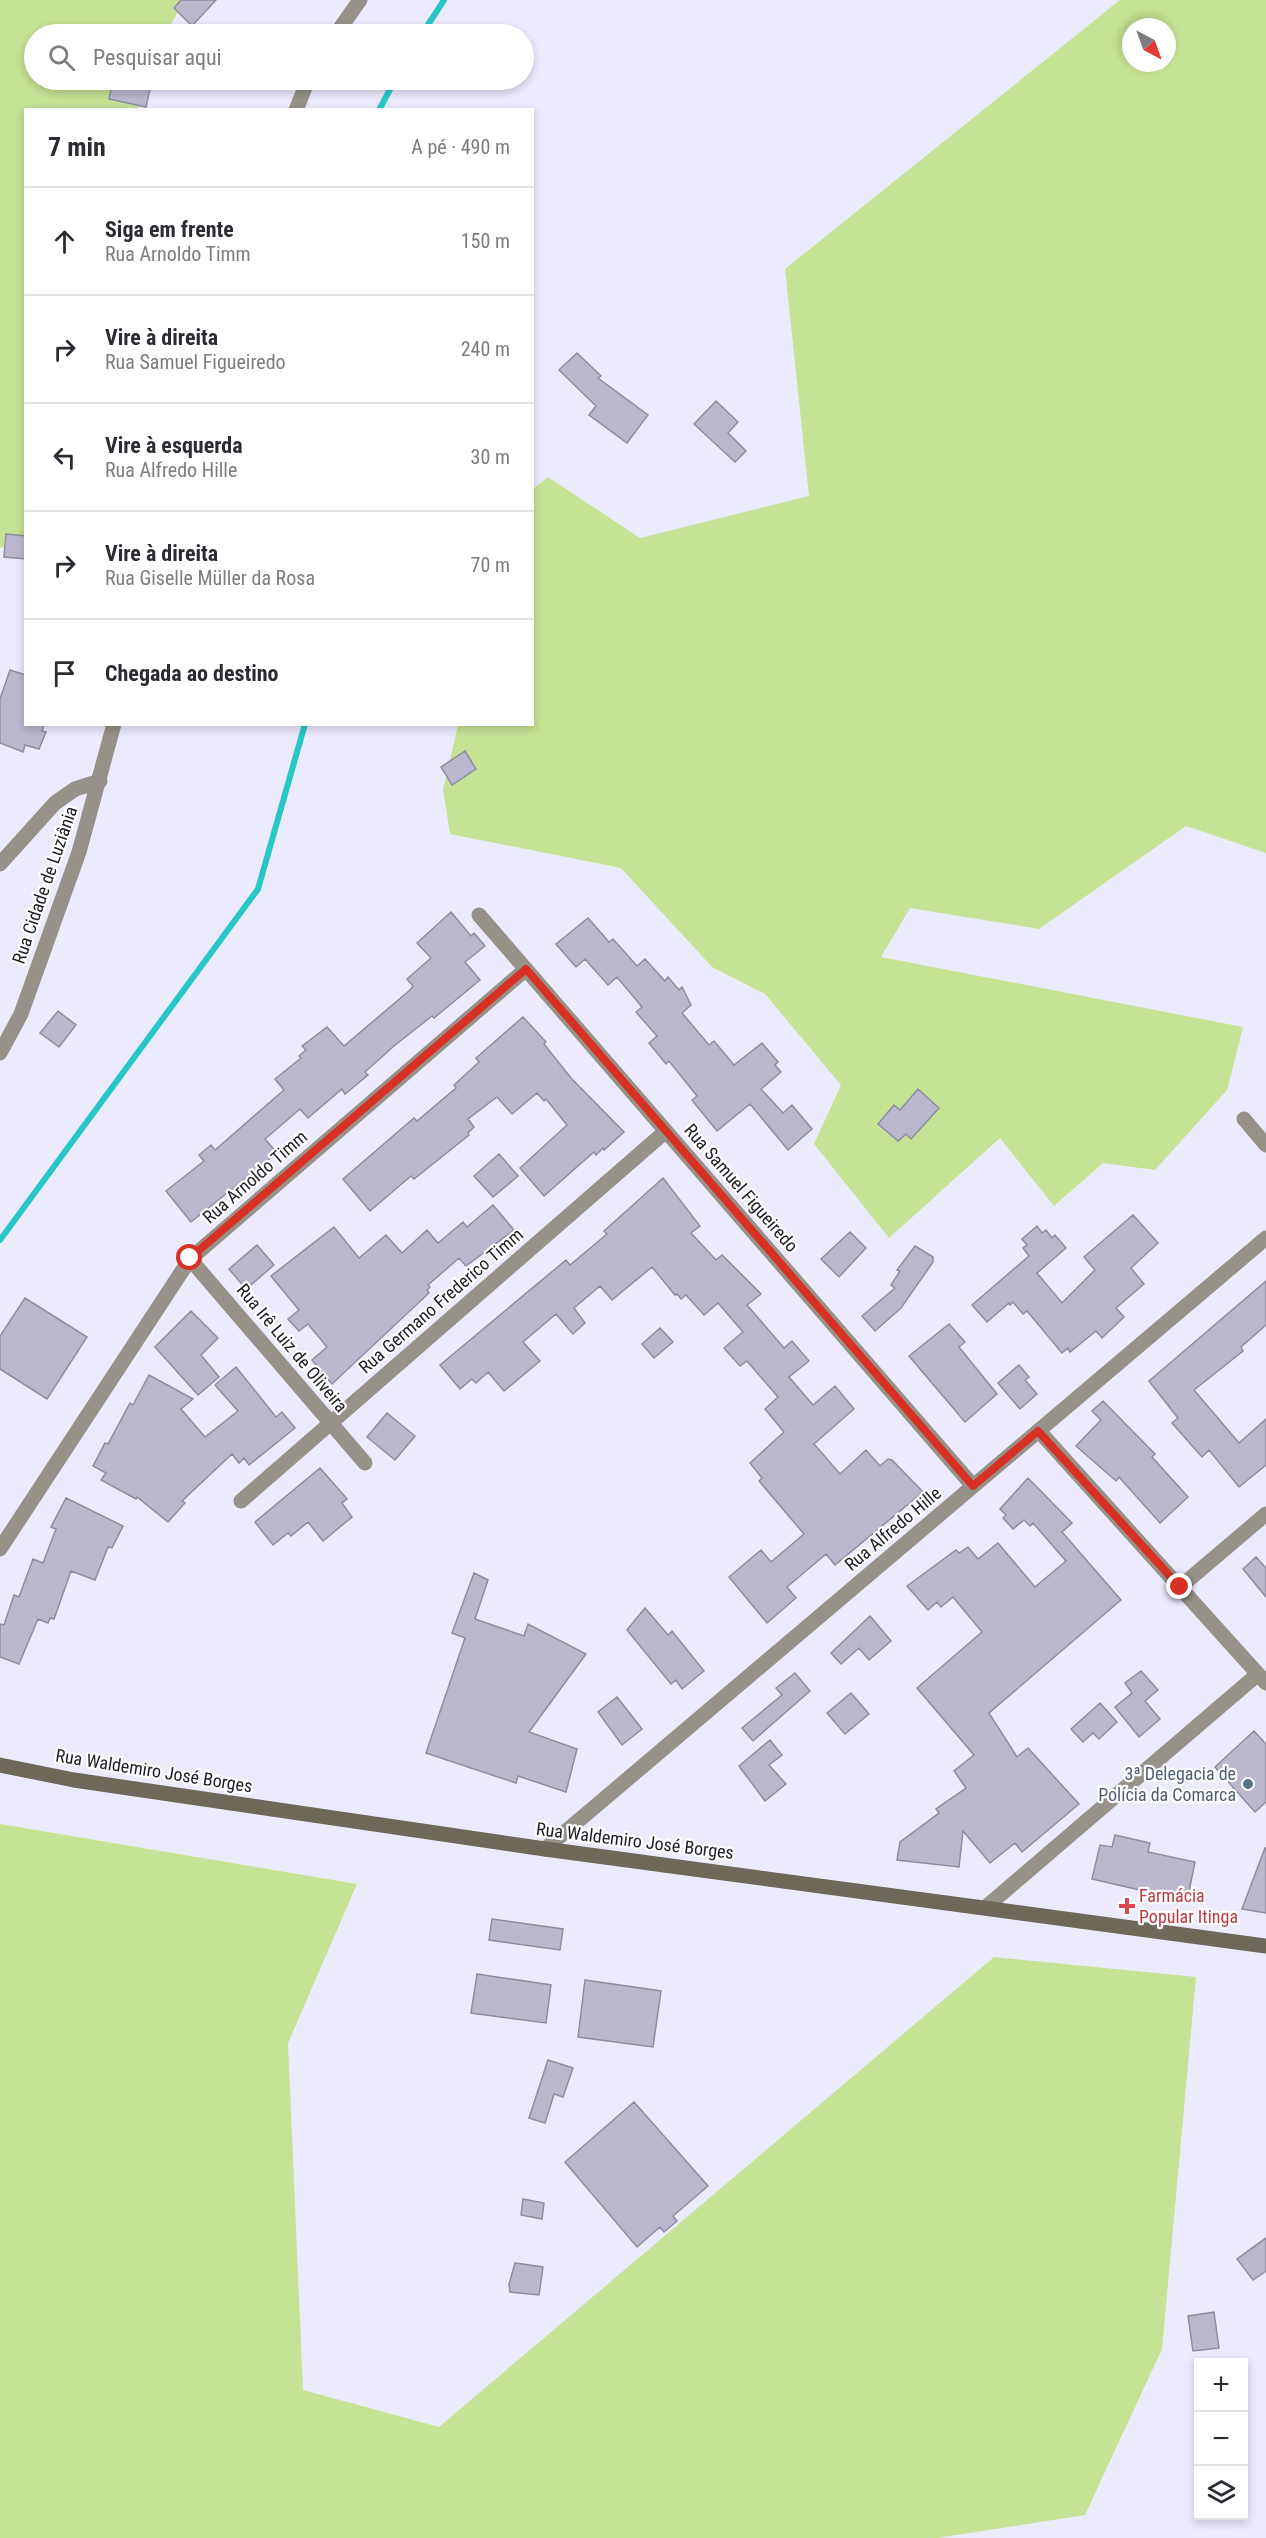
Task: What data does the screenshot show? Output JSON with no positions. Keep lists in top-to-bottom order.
{
  "streets": {
    "main road": ["Rua Waldemiro José Borges"],
    "street": [
      "Rua Cidade de Luziânia",
      "Rua Arnoldo Timm",
      "Rua Samuel Figueiredo",
      "Rua Germano Frederico Timm",
      "Rua Irê Luiz de Oliveira",
      "Rua Alfredo Hille"
    ]
  },
  "crossings": [
    ["Rua Arnoldo Timm", "Rua Samuel Figueiredo"],
    ["Rua Arnoldo Timm", "Rua Irê Luiz de Oliveira"],
    ["Rua Samuel Figueiredo", "Rua Germano Frederico Timm"],
    ["Rua Samuel Figueiredo", "Rua Alfredo Hille"],
    ["Rua Germano Frederico Timm", "Rua Irê Luiz de Oliveira"],
    ["Rua Alfredo Hille", "Rua Waldemiro José Borges"]
  ],
  "places": {
    "other": ["3ª Delegacia de Polícia da Comarca"],
    "health": ["Farmácia Popular Itinga"]
  },
  "north": "bottom right",
  "page": {
    "search": "Pesquisar aqui",
    "heading": ["7 min", "A pé · 490 m"],
    "list": [
      ["Siga em frente", "Rua Arnoldo Timm", "150 m"],
      ["Vire à direita", "Rua Samuel Figueiredo", "240 m"],
      ["Vire à esquerda", "Rua Alfredo Hille", "30 m"],
      ["Vire à direita", "Rua Giselle Müller da Rosa", "70 m"],
      "Chegada ao destino"
    ],
    "map_buttons": ["+", "−"]
  }
}
